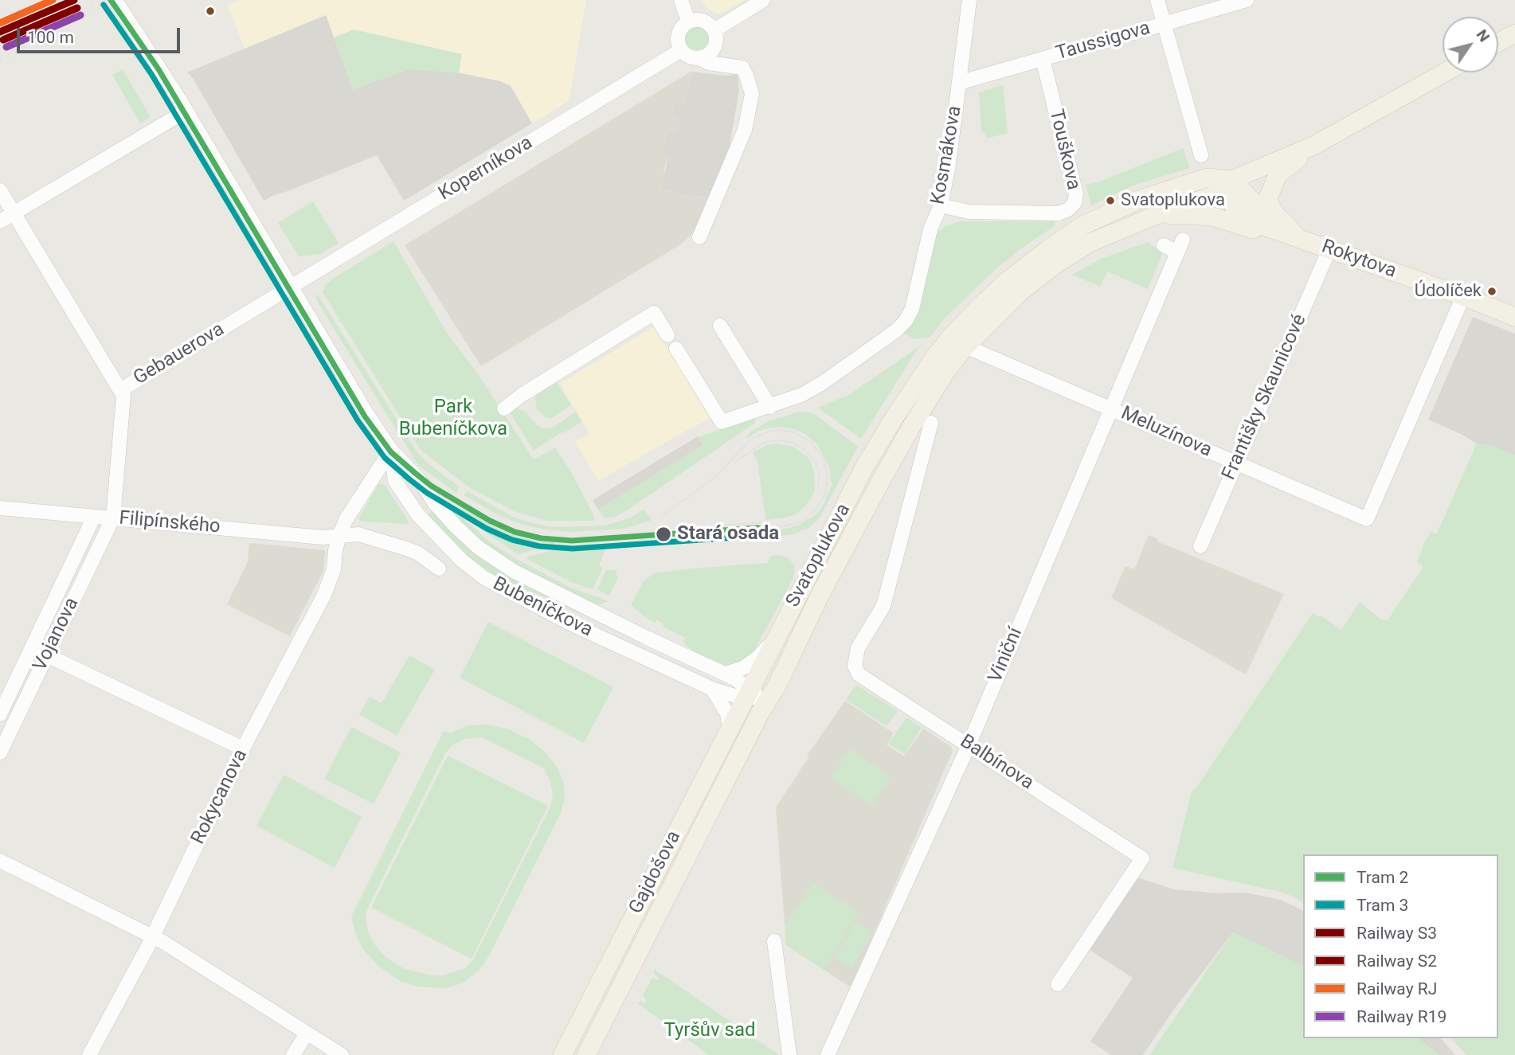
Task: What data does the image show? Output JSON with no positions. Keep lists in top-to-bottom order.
{
  "streets": {
    "main road": ["Rokytova", "Svatoplukova", "Gajdošova"],
    "street": [
      "Taussigova",
      "Touškova",
      "Kosmákova",
      "Koperníkova",
      "Gebauerova",
      "Františky Skaunicové",
      "Meluzínova",
      "Filipínského",
      "Bubeníčkova",
      "Vojanova",
      "Viniční",
      "Balbínova",
      "Rokycanova"
    ]
  },
  "crossings": [
    ["Taussigova", "Touškova"],
    ["Taussigova", "Kosmákova"],
    ["Touškova", "Kosmákova"],
    ["Koperníkova", "Gebauerova"],
    ["Koperníkova", "Bubeníčkova"],
    ["Rokytova", "Františky Skaunicové"],
    ["Rokytova", "Meluzínova"],
    ["Gebauerova", "Filipínského"],
    ["Gebauerova", "Bubeníčkova"],
    ["Gebauerova", "Vojanova"],
    ["Františky Skaunicové", "Meluzínova"],
    ["Meluzínova", "Svatoplukova"],
    ["Meluzínova", "Viniční"],
    ["Filipínského", "Vojanova"],
    ["Filipínského", "Rokycanova"],
    ["Svatoplukova", "Bubeníčkova"],
    ["Svatoplukova", "Gajdošova"],
    ["Bubeníčkova", "Gajdošova"],
    ["Viniční", "Balbínova"]
  ],
  "parks": ["Park Bubeníčkova", "Tyršův sad"],
  "places": ["Svatoplukova", "Údolíček", "Stará osada"],
  "lines": [
    "tram line 2",
    "rail line S3",
    "rail line RJ",
    "tram line 3",
    "rail line S2",
    "rail line R19"
  ],
  "legend": [
    "Tram 2",
    "Tram 3",
    "Railway S3",
    "Railway S2",
    "Railway RJ",
    "Railway R19"
  ],
  "scale_bar": "100 m",
  "north": "top right"
}
